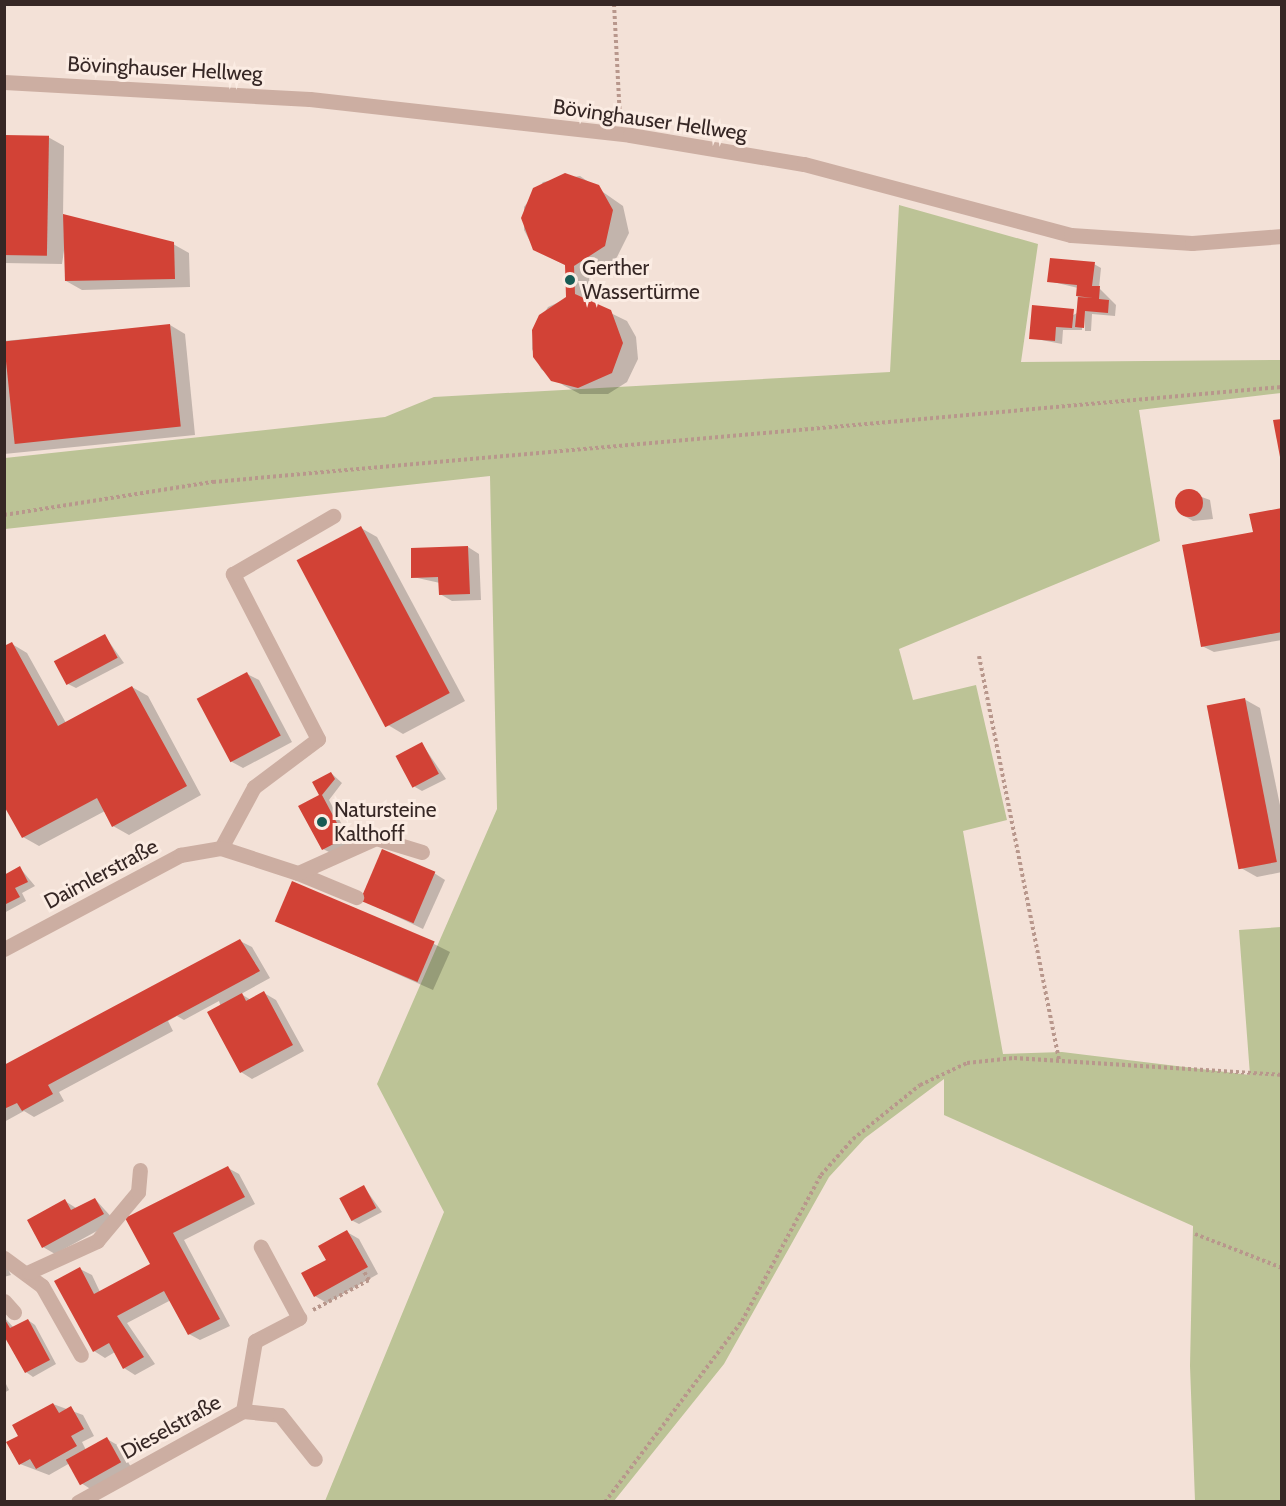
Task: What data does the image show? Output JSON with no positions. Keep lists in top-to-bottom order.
{
  "streets": {
    "street": ["Bövinghauser Hellweg", "Daimlerstraße", "Dieselstraße"]
  },
  "places": ["Gerther Wassertürme", "Natursteine Kalthoff"]
}
